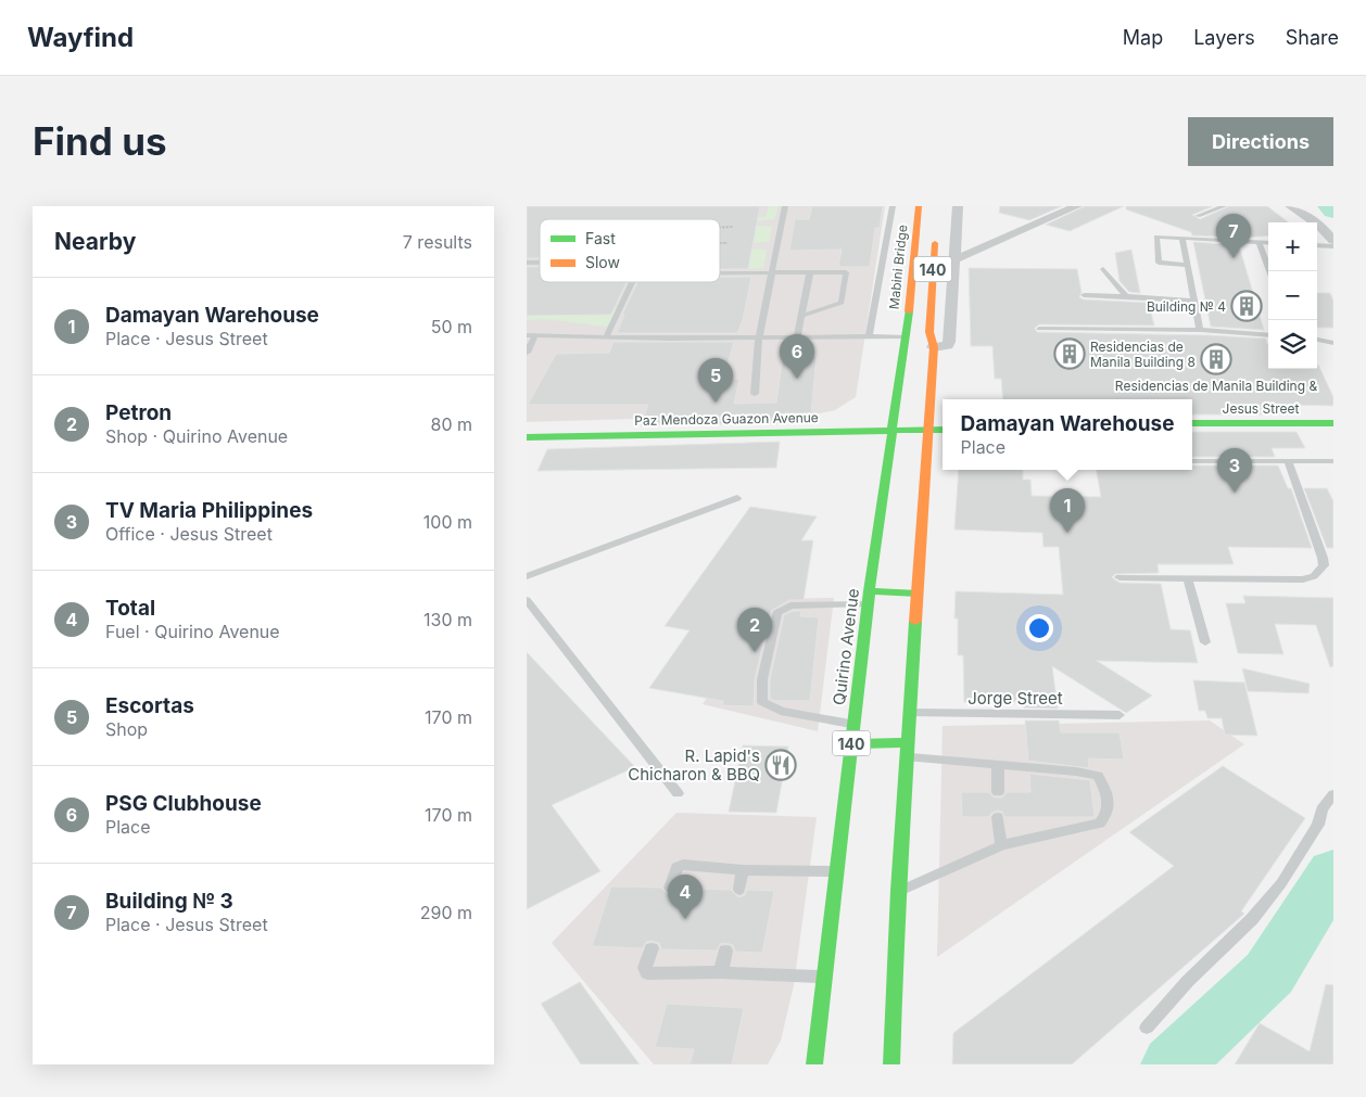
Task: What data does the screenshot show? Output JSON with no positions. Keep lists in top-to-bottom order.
{
  "streets": {
    "main road": [
      "Mabini Bridge",
      "140",
      "Jesus Street",
      "Paz Mendoza Guazon Avenue",
      "Quirino Avenue"
    ],
    "lane": ["Jorge Street"]
  },
  "crossings": [
    ["Mabini Bridge", "Quirino Avenue"],
    ["140", "Paz Mendoza Guazon Avenue"],
    ["140", "Jorge Street"],
    ["Paz Mendoza Guazon Avenue", "Quirino Avenue"]
  ],
  "places": {
    "building": ["Building № 4", "Residencias de Manila Building 8", "Residencias de Manila Building &"],
    "restaurant": ["R. Lapid's Chicharon & BBQ"]
  },
  "legend": ["Fast", "Slow"],
  "page": {
    "header": "Wayfind",
    "nav": ["Map", "Layers", "Share"],
    "buttons": "Directions",
    "title": "Find us",
    "heading": ["Nearby", "7 results"],
    "pins": [
      "7",
      "6",
      "5",
      "3",
      "1",
      "2",
      "4"
    ],
    "map_buttons": ["+", "−"],
    "list": [
      {
        "mark": "1",
        "name": "Damayan Warehouse",
        "note": "Place · Jesus Street",
        "value": "50 m"
      },
      {
        "mark": "2",
        "name": "Petron",
        "note": "Shop · Quirino Avenue",
        "value": "80 m"
      },
      {
        "mark": "3",
        "name": "TV Maria Philippines",
        "note": "Office · Jesus Street",
        "value": "100 m"
      },
      {
        "mark": "4",
        "name": "Total",
        "note": "Fuel · Quirino Avenue",
        "value": "130 m"
      },
      {
        "mark": "5",
        "name": "Escortas",
        "note": "Shop",
        "value": "170 m"
      },
      {
        "mark": "6",
        "name": "PSG Clubhouse",
        "note": "Place",
        "value": "170 m"
      },
      {
        "mark": "7",
        "name": "Building № 3",
        "note": "Place · Jesus Street",
        "value": "290 m"
      }
    ],
    "popup": ["Damayan Warehouse", "Place"]
  }
}
